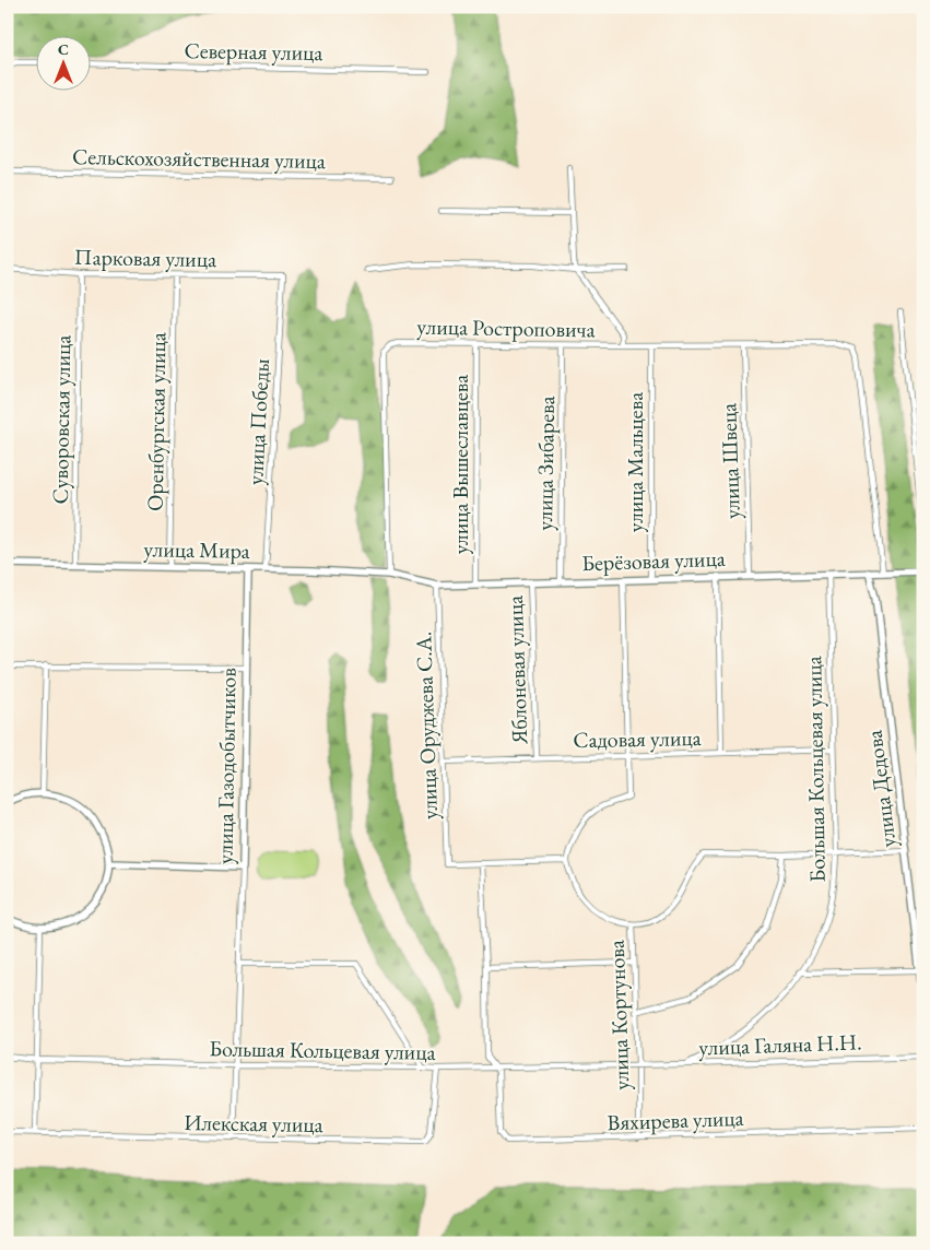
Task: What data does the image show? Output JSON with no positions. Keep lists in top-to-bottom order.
{
  "streets": {
    "street": [
      "Северная улица",
      "Сельскохозяйственная улица",
      "Парковая улица",
      "улица Ростроповича",
      "Суворовская улица",
      "Оренбургская улица",
      "улица Победы",
      "улица Швеца",
      "улица Мальцева",
      "улица Зибарева",
      "улица Вышеславцева",
      "улица Мира",
      "Берёзовая улица",
      "Яблоневая улица",
      "улица Оруджева С.А.",
      "Садовая улица",
      "улица Газодобытчиков",
      "Большая Кольцевая улица",
      "улица Дедова",
      "улица Кортунова",
      "улица Галяна Н.Н.",
      "Вяхирева улица",
      "Илекская улица"
    ]
  },
  "crossings": [
    ["Парковая улица", "Суворовская улица"],
    ["Парковая улица", "Оренбургская улица"],
    ["Парковая улица", "улица Победы"],
    ["улица Ростроповича", "улица Швеца"],
    ["улица Ростроповича", "улица Мальцева"],
    ["улица Ростроповича", "улица Зибарева"],
    ["улица Ростроповича", "улица Вышеславцева"],
    ["улица Ростроповича", "улица Мира"],
    ["улица Ростроповича", "Берёзовая улица"],
    ["Суворовская улица", "улица Мира"],
    ["Оренбургская улица", "улица Мира"],
    ["улица Победы", "улица Мира"],
    ["улица Швеца", "Берёзовая улица"],
    ["улица Мальцева", "Берёзовая улица"],
    ["улица Зибарева", "Берёзовая улица"],
    ["улица Вышеславцева", "Берёзовая улица"],
    ["улица Мира", "Берёзовая улица"],
    ["улица Мира", "улица Газодобытчиков"],
    ["Берёзовая улица", "Яблоневая улица"],
    ["Берёзовая улица", "улица Оруджева С.А."],
    ["Берёзовая улица", "Большая Кольцевая улица"],
    ["Берёзовая улица", "улица Дедова"],
    ["Яблоневая улица", "Садовая улица"],
    ["улица Оруджева С.А.", "Садовая улица"],
    ["Садовая улица", "Большая Кольцевая улица"],
    ["улица Газодобытчиков", "Большая Кольцевая улица"],
    ["улица Газодобытчиков", "Илекская улица"],
    ["Большая Кольцевая улица", "улица Кортунова"],
    ["Большая Кольцевая улица", "улица Галяна Н.Н."],
    ["Большая Кольцевая улица", "Вяхирева улица"],
    ["Большая Кольцевая улица", "Илекская улица"],
    ["улица Кортунова", "улица Галяна Н.Н."],
    ["улица Кортунова", "Вяхирева улица"]
  ],
  "north": "top"
}
